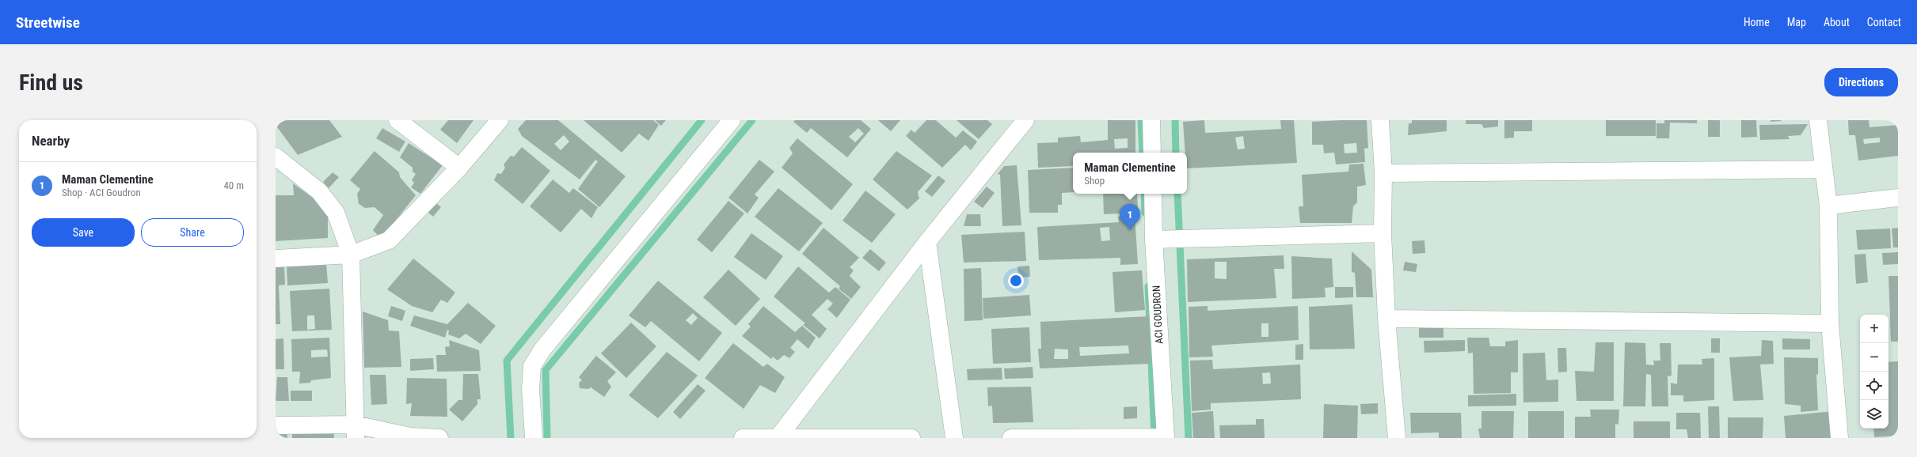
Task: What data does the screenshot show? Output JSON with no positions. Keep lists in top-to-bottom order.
{
  "streets": {
    "street": ["ACI GOUDRON"]
  },
  "page": {
    "header": "Streetwise",
    "nav": [
      "Home",
      "Map",
      "About",
      "Contact"
    ],
    "buttons": [
      "Directions",
      ["Save", "Share"]
    ],
    "title": "Find us",
    "heading": "Nearby",
    "popup": ["Maman Clementine", "Shop"],
    "list": [
      {
        "mark": "1",
        "name": "Maman Clementine",
        "note": "Shop · ACI Goudron",
        "value": "40 m"
      }
    ],
    "pins": "1",
    "map_buttons": ["+", "−"]
  }
}
